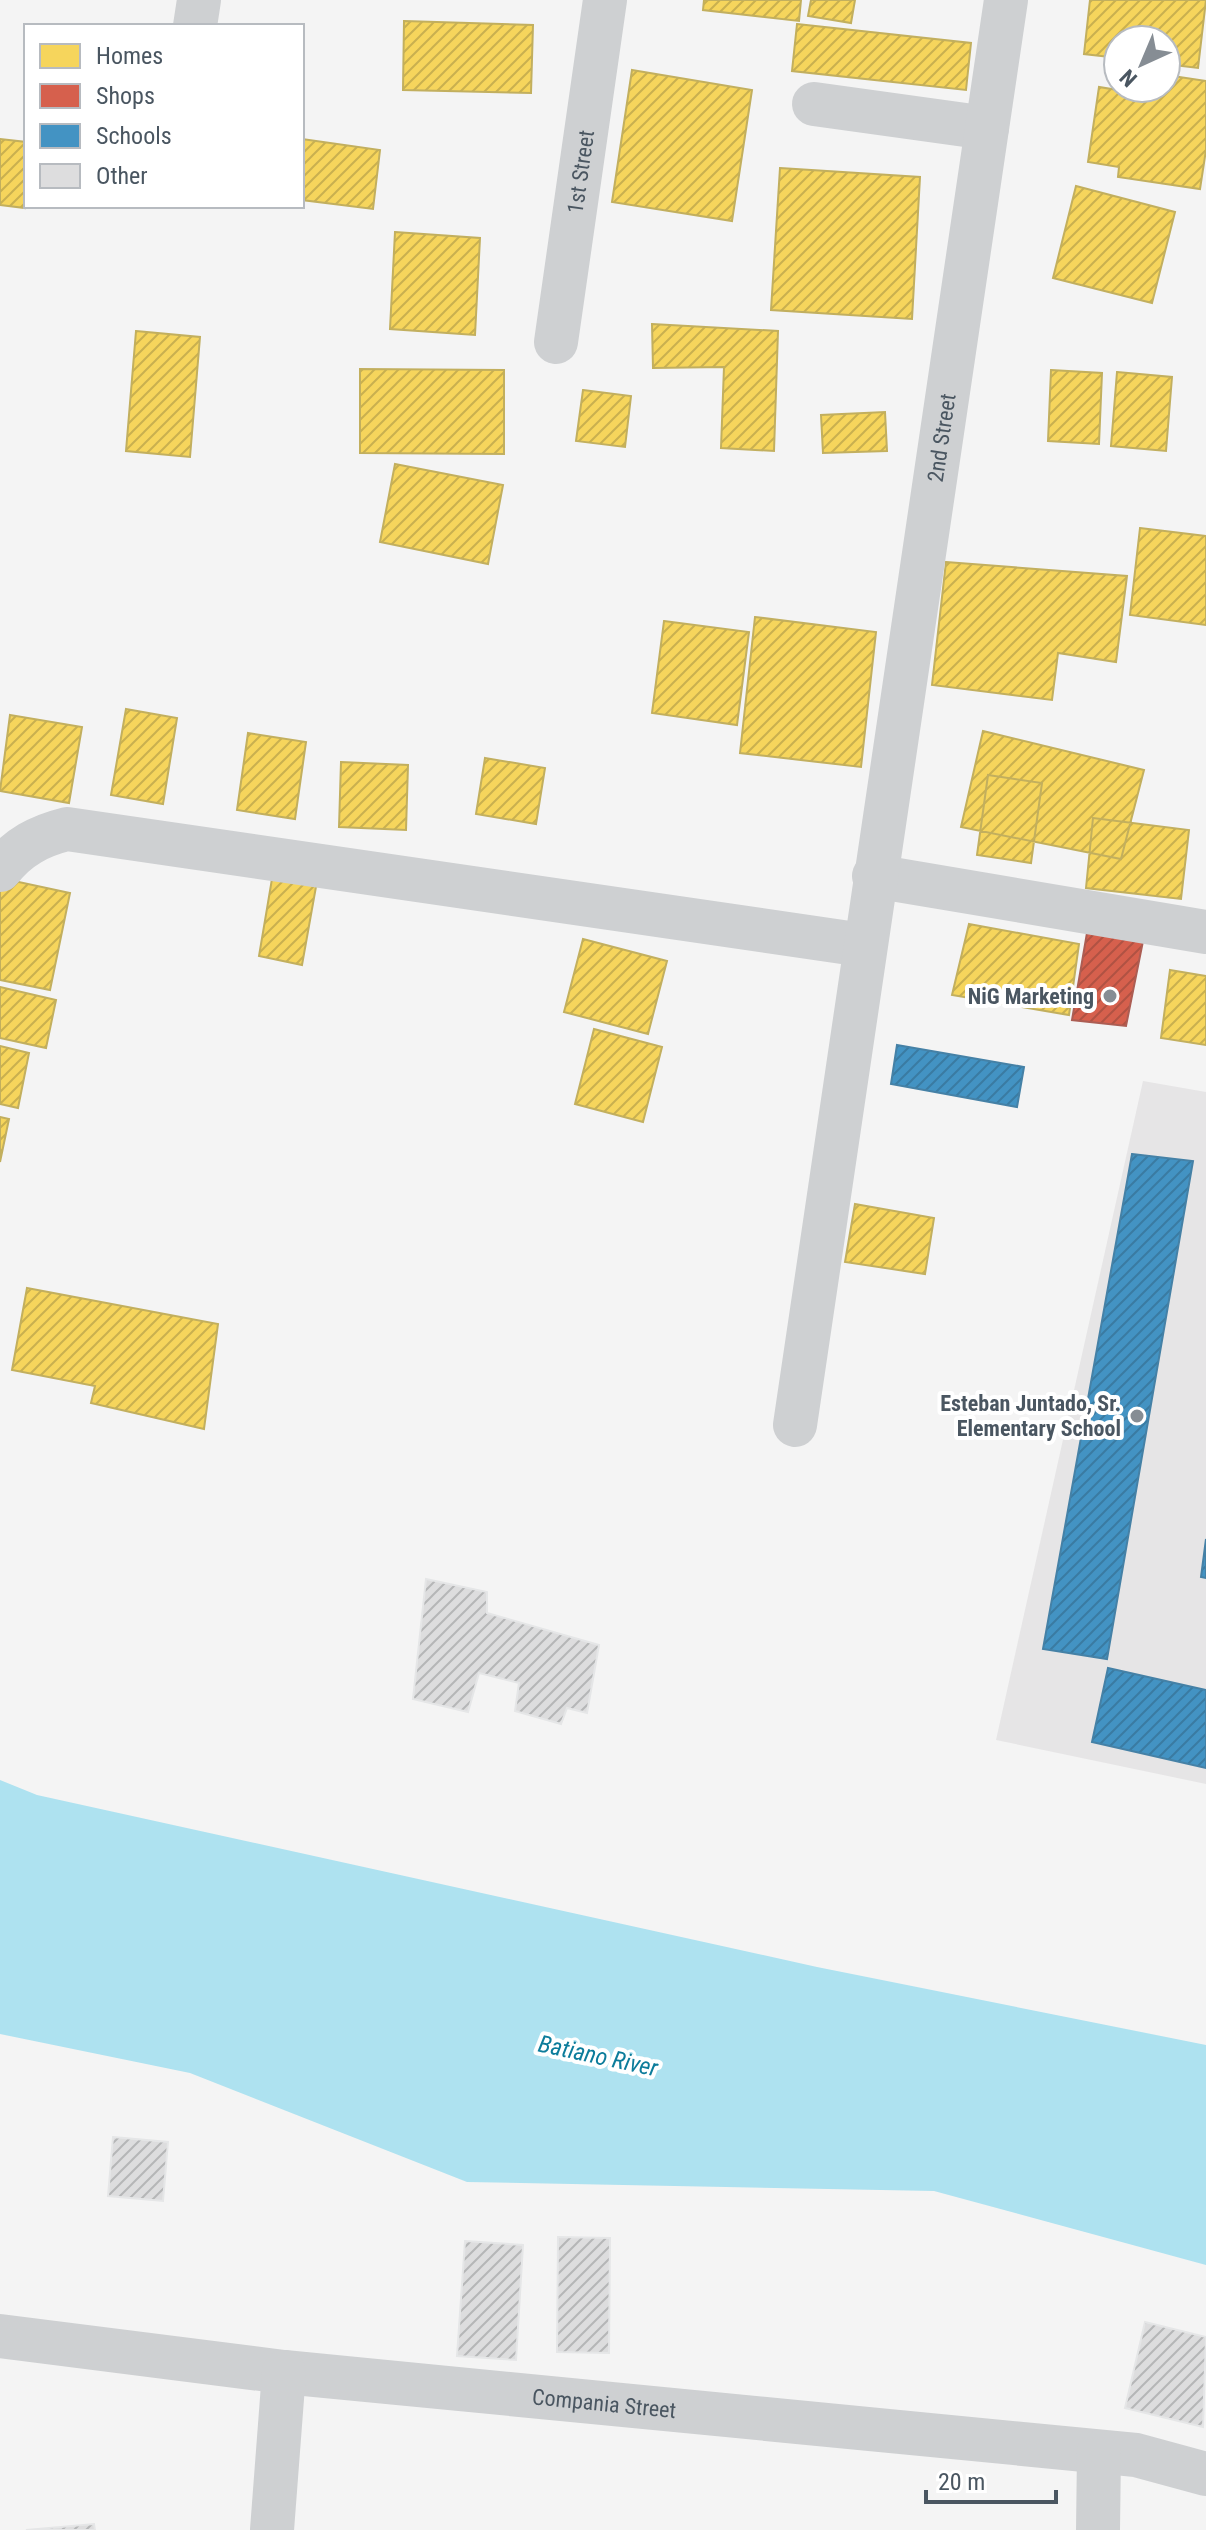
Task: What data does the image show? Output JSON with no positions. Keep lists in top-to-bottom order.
{
  "streets": {
    "street": ["1st Street", "2nd Street", "Compania Street"]
  },
  "water": ["Batiano River"],
  "places": ["NiG Marketing", "Esteban Juntado, Sr. Elementary School"],
  "legend": [
    "Homes",
    "Shops",
    "Schools",
    "Other"
  ],
  "scale_bar": "20 m",
  "north": "bottom left"
}
